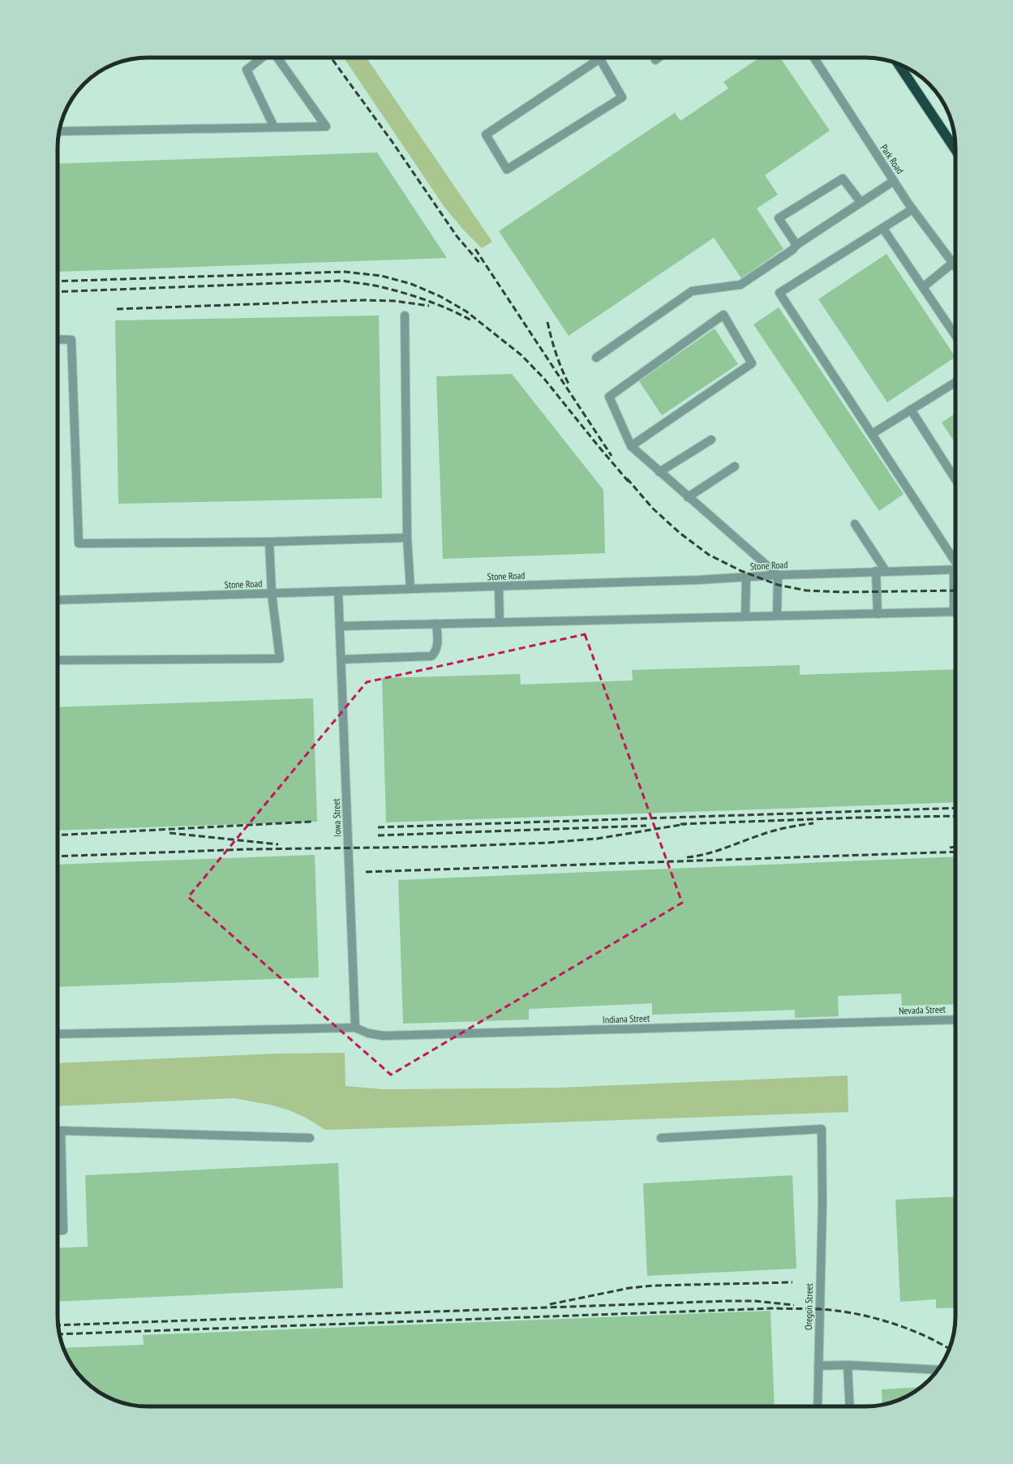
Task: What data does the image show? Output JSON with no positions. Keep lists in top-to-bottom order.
{
  "streets": {
    "street": [
      "Park Road",
      "Stone Road",
      "Iowa Street",
      "Nevada Street",
      "Indiana Street",
      "Oregon Street"
    ]
  },
  "crossings": [
    ["Stone Road", "Iowa Street"],
    ["Iowa Street", "Indiana Street"],
    ["Nevada Street", "Indiana Street"]
  ]
}
